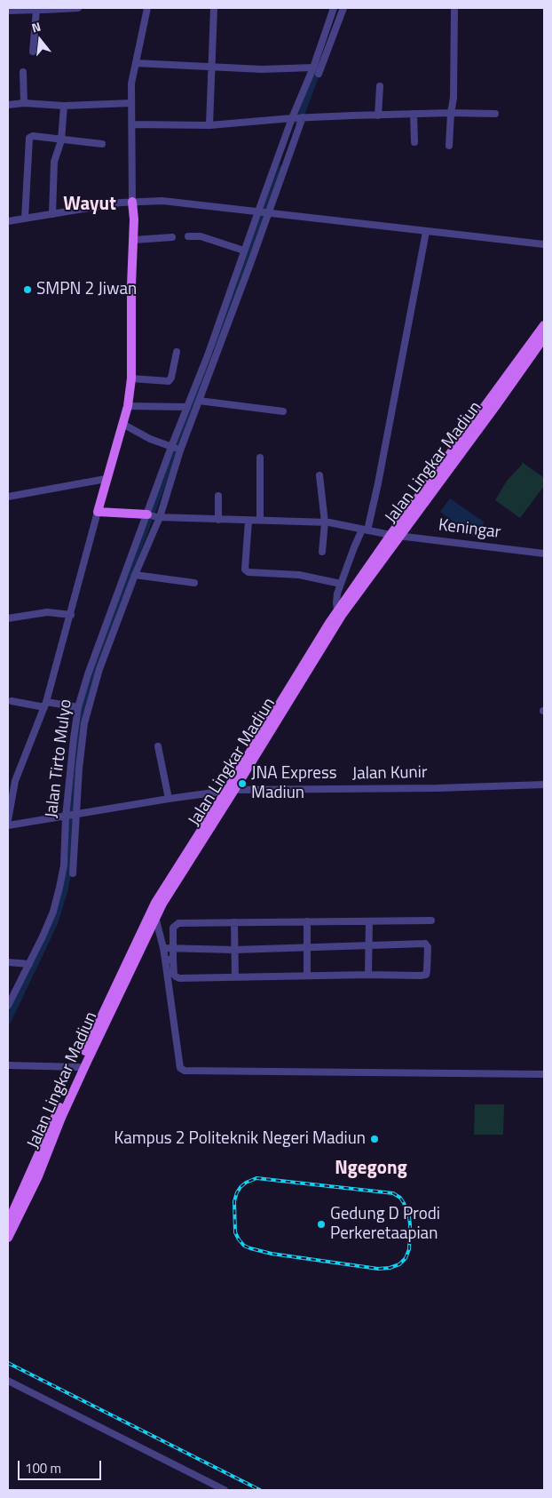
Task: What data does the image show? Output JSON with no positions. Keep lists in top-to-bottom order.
{
  "streets": {
    "main road": ["Jalan Lingkar Madiun"],
    "street": ["Keningar", "Jalan Tirto Mulyo", "Jalan Kunir"]
  },
  "crossings": [
    ["Jalan Lingkar Madiun", "Keningar"],
    ["Jalan Lingkar Madiun", "Jalan Kunir"],
    ["Keningar", "Jalan Tirto Mulyo"],
    ["Jalan Tirto Mulyo", "Jalan Kunir"]
  ],
  "districts": ["Wayut", "Ngegong"],
  "places": [
    "SMPN 2 Jiwan",
    "JNA Express Madiun",
    "Kampus 2 Politeknik Negeri Madiun",
    "Gedung D Prodi Perkeretaapian"
  ],
  "scale_bar": "100 m",
  "north": "top"
}
